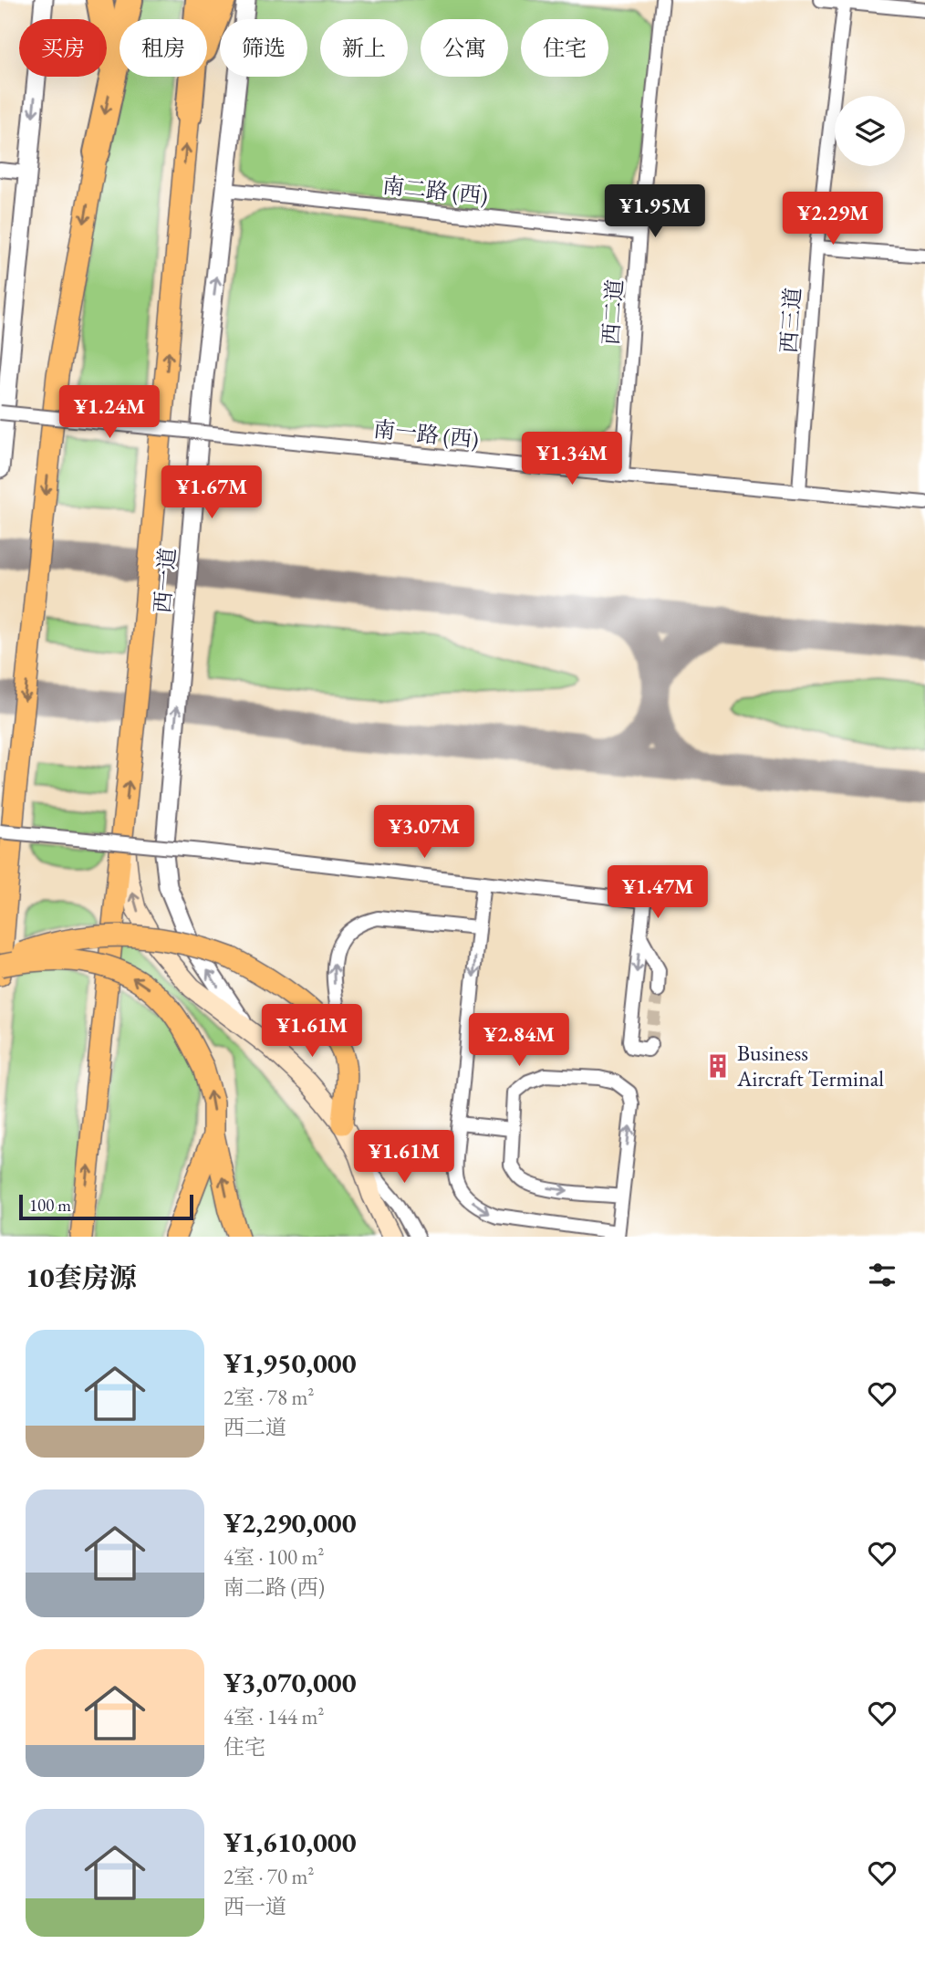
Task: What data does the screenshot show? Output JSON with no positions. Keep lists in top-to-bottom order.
{
  "streets": {
    "street": [
      "南二路 (西)",
      "西二道",
      "西三道",
      "南一路 (西)",
      "西一道"
    ]
  },
  "crossings": [
    ["南二路 (西)", "西二道"],
    ["南二路 (西)", "西一道"],
    ["西二道", "南一路 (西)"],
    ["西三道", "南一路 (西)"]
  ],
  "one_way": ["西一道"],
  "places": {
    "building": ["Business Aircraft Terminal"]
  },
  "scale_bar": "100 m",
  "page": {
    "chip": [
      "买房",
      "租房",
      "筛选",
      "新上",
      "公寓",
      "住宅"
    ],
    "price": [
      "¥1.95M",
      "¥2.29M",
      "¥1.24M",
      "¥1.34M",
      "¥1.67M",
      "¥3.07M",
      "¥1.47M",
      "¥1.61M",
      "¥2.84M",
      "¥1.61M"
    ],
    "scale": "100 m",
    "heading": "10套房源",
    "list": [
      {
        "name": "¥1,950,000",
        "note": "2室 · 78 m² · 西二道"
      },
      {
        "name": "¥2,290,000",
        "note": "4室 · 100 m² · 南二路 (西)"
      },
      {
        "name": "¥3,070,000",
        "note": "4室 · 144 m² · 住宅"
      },
      {
        "name": "¥1,610,000",
        "note": "2室 · 70 m² · 西一道"
      }
    ]
  }
}
